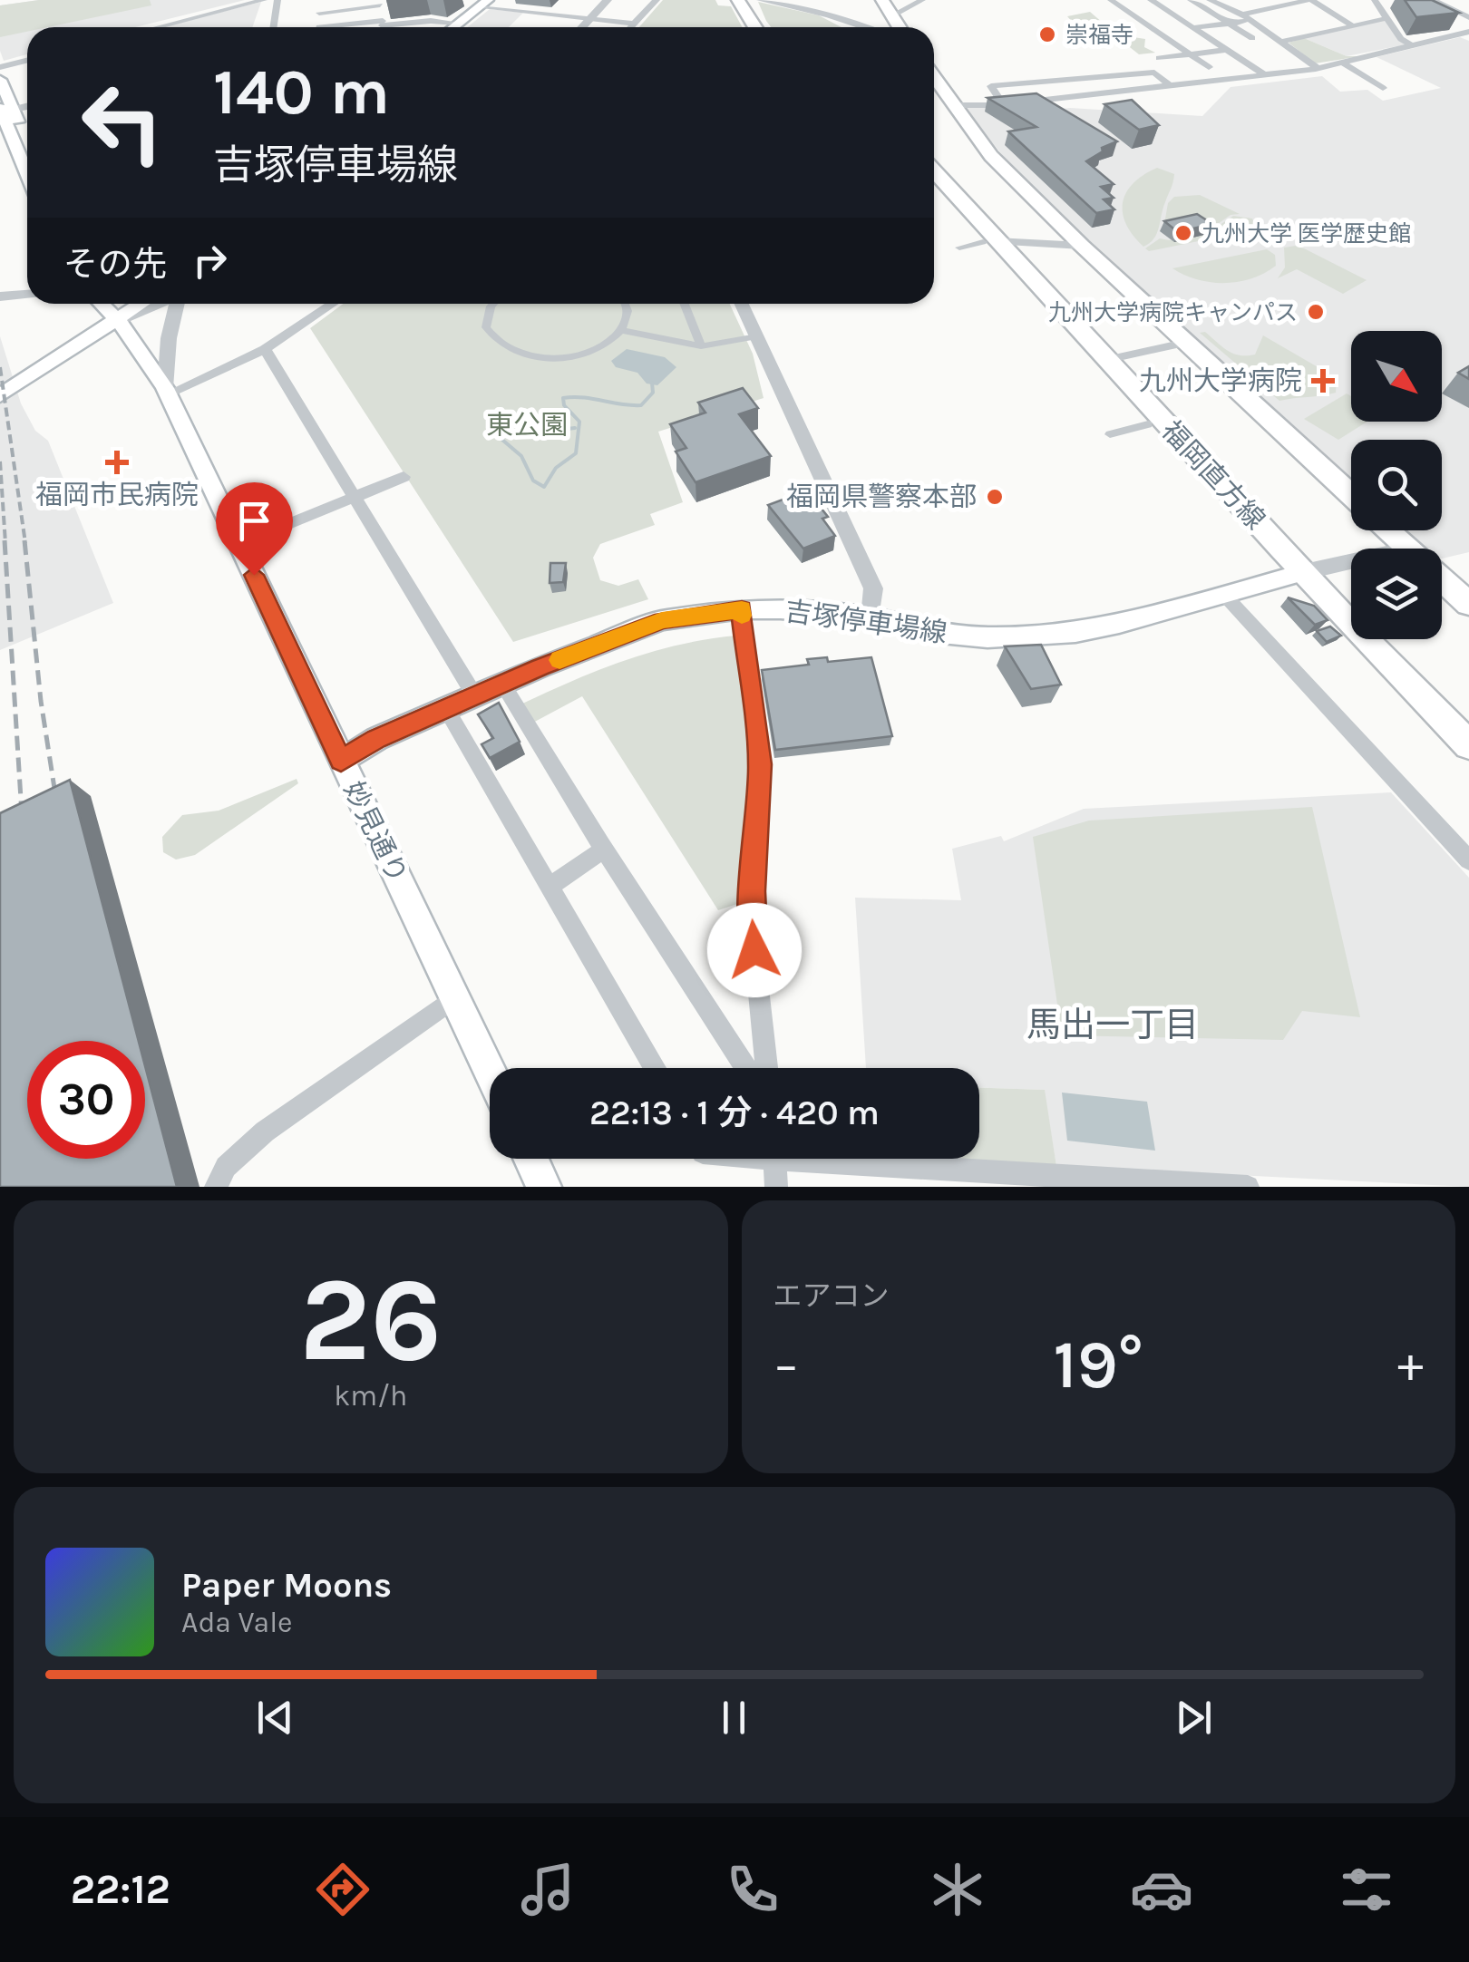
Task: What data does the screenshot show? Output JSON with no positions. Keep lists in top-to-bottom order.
{
  "streets": {
    "main road": ["福岡直方線", "吉塚停車場線", "妙見通り"]
  },
  "crossings": [
    ["福岡直方線", "吉塚停車場線"],
    ["吉塚停車場線", "妙見通り"]
  ],
  "districts": ["馬出一丁目"],
  "parks": ["東公園"],
  "places": {
    "other": [
      "崇福寺",
      "九州大学 医学歴史館",
      "九州大学病院キャンパス",
      "福岡県警察本部"
    ],
    "health": ["九州大学病院", "福岡市民病院"]
  },
  "north": "bottom right",
  "page": {
    "turn": ["140 m", "吉塚停車場線"],
    "then": "その先",
    "limit": "30",
    "trip": "22:13 · 1 分 · 420 m",
    "tile": [
      ["26", "km/h"],
      "エアコン"
    ],
    "heat": ["−", "19°", "+"],
    "song": ["Paper Moons", "Ada Vale"],
    "tabs": "22:12"
  }
}
